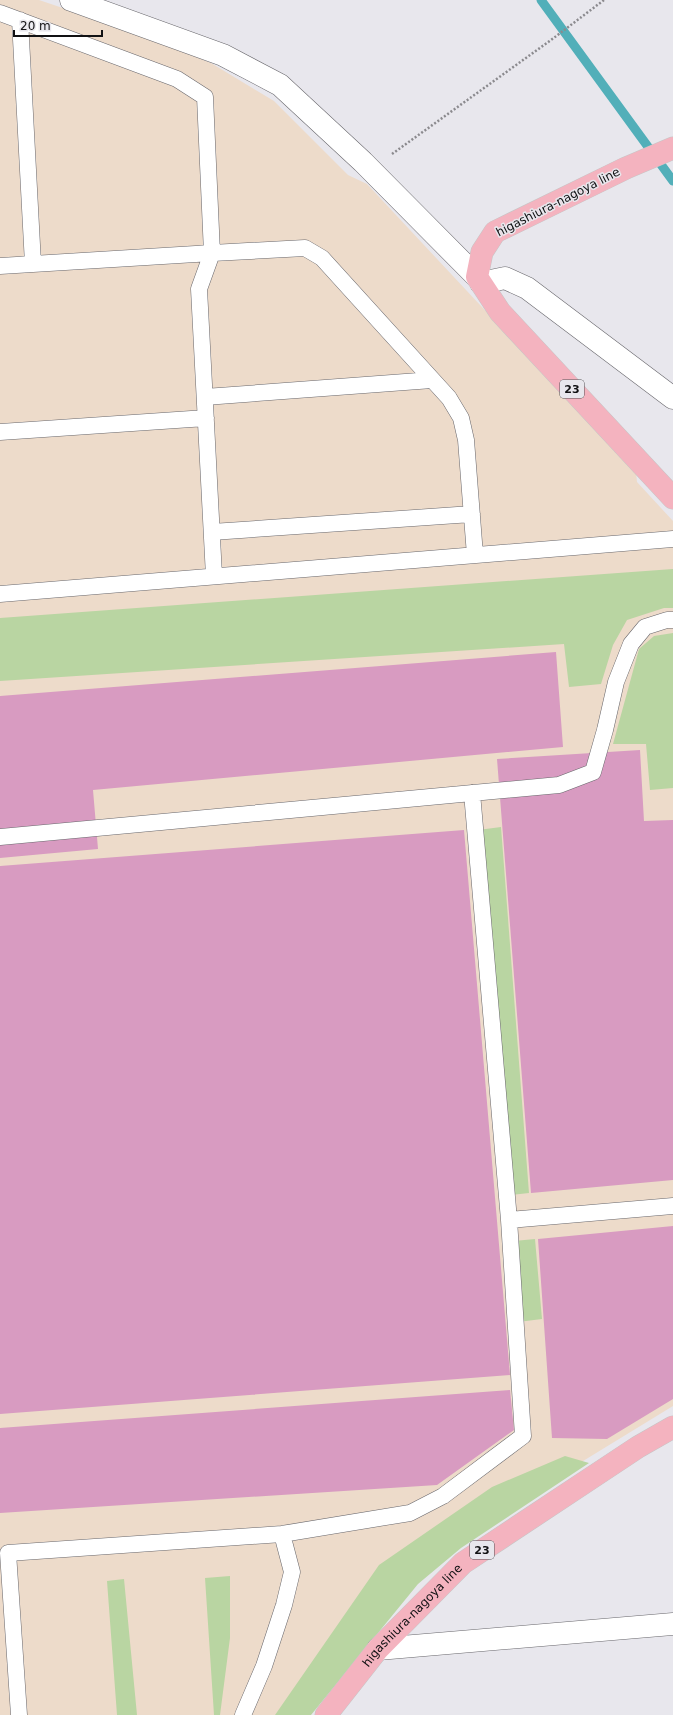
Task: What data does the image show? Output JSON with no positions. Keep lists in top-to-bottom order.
{
  "streets": {
    "main road": ["higashiura-nagoya line", "23"]
  },
  "crossings": [
    ["higashiura-nagoya line", "23"]
  ],
  "scale_bar": "20 m"
}
